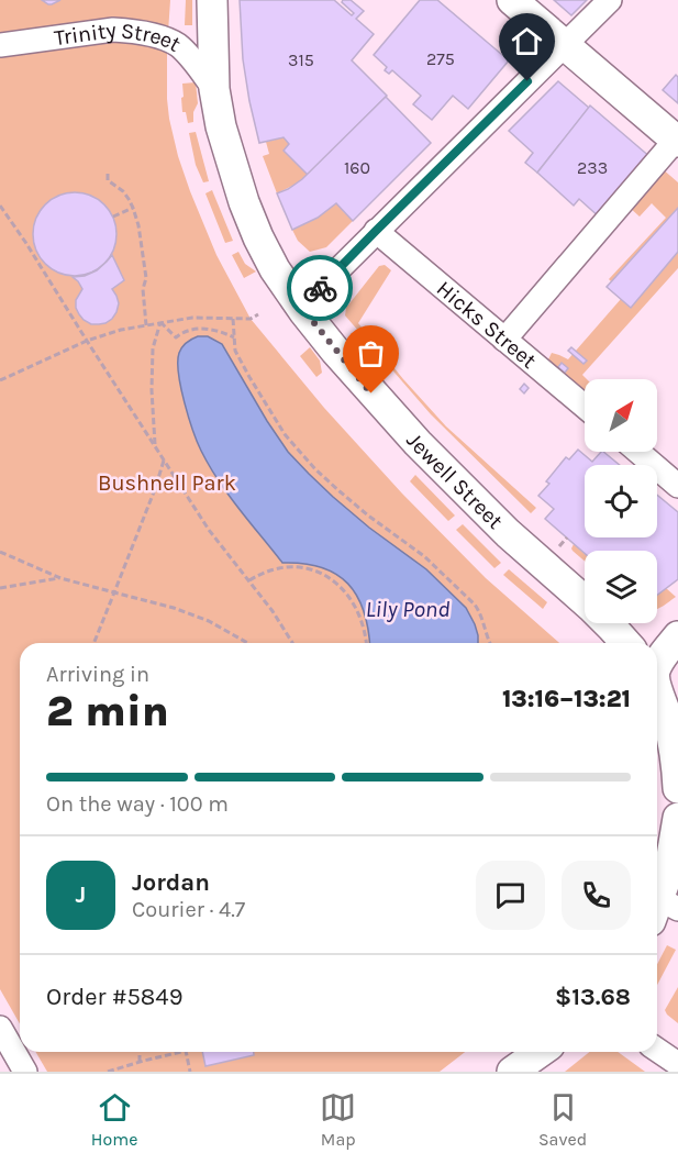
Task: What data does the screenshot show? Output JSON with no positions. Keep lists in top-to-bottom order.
{
  "streets": {
    "main road": ["Jewell Street"],
    "street": ["Trinity Street", "Hicks Street"]
  },
  "crossings": [
    ["Trinity Street", "Jewell Street"]
  ],
  "water": ["Lily Pond"],
  "parks": ["Bushnell Park"],
  "house_numbers": [
    "275",
    "315",
    "160",
    "233"
  ],
  "north": "top right",
  "page": {
    "heading": ["2 min", "Arriving in", "13:16–13:21"],
    "panel": [
      "Jordan",
      "Courier · 4.7",
      "Order #5849",
      "$13.68"
    ],
    "bar": "On the way · 100 m",
    "round": "J",
    "tabs": ["Home", "Map", "Saved"]
  }
}
